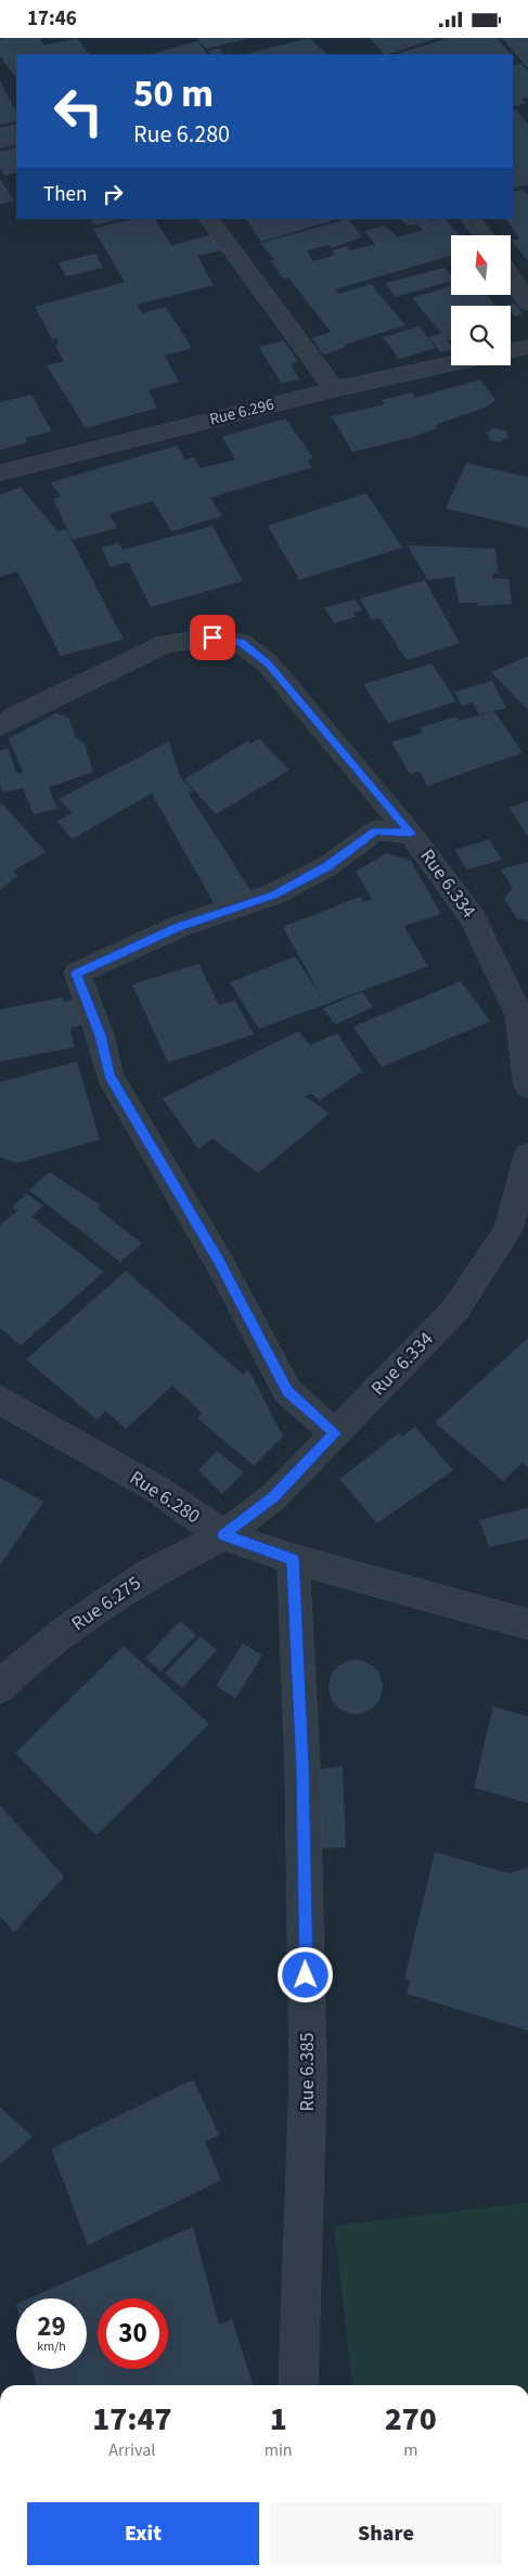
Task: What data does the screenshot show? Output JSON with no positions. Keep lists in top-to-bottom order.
{
  "streets": {
    "street": [
      "Rue 6.296",
      "Rue 6.334",
      "Rue 6.280",
      "Rue 6.275",
      "Rue 6.385"
    ]
  },
  "crossings": [
    ["Rue 6.334", "Rue 6.280"],
    ["Rue 6.334", "Rue 6.275"],
    ["Rue 6.280", "Rue 6.275"],
    ["Rue 6.280", "Rue 6.385"]
  ],
  "north": "top",
  "page": {
    "status": "17:46",
    "turn": ["50 m", "Rue 6.280"],
    "then": "Then",
    "speed": "29 km/h",
    "limit": "30",
    "eta": [
      "17:47",
      "Arrival",
      "1",
      "min",
      "270",
      "m"
    ],
    "buttons": ["Exit", "Share"]
  }
}
